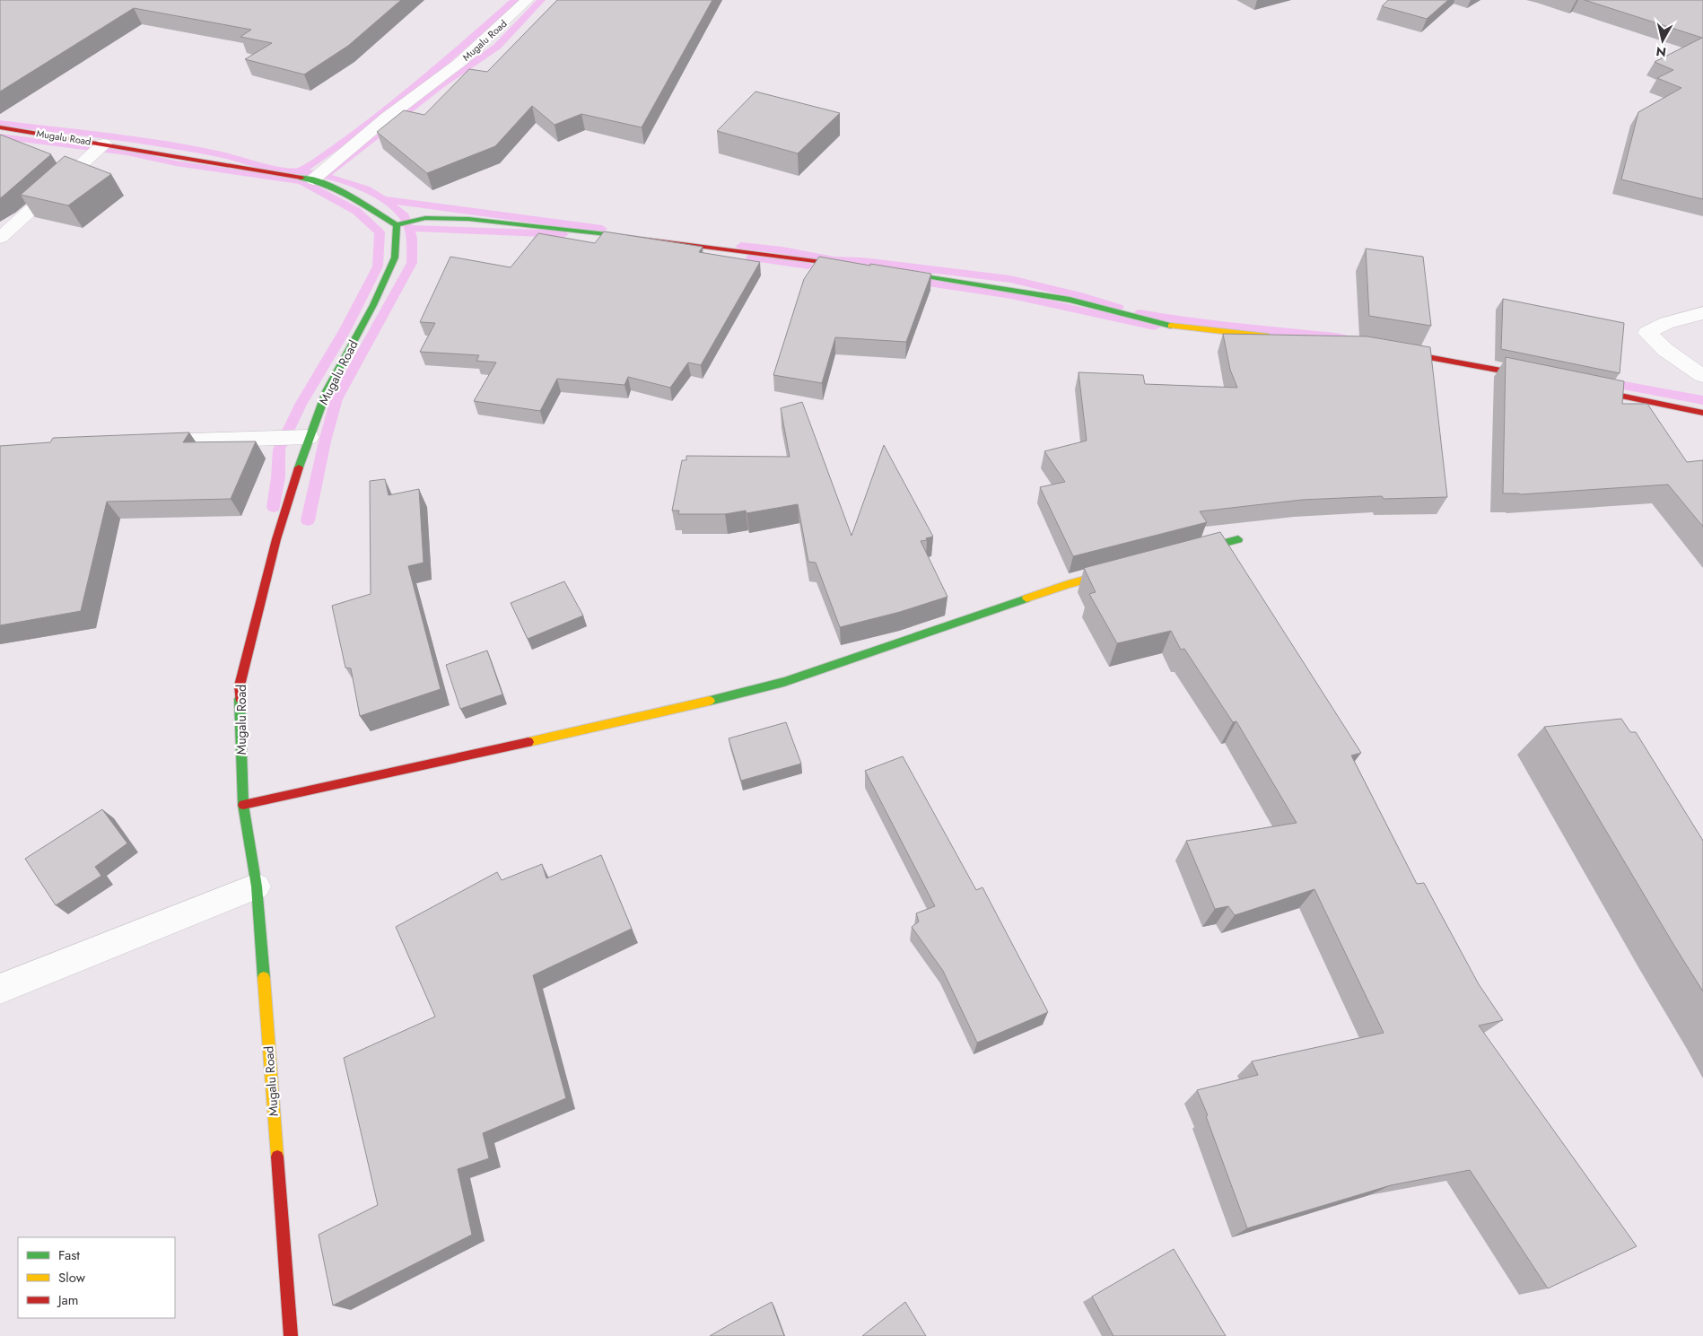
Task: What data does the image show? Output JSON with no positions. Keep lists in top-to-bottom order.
{
  "streets": {
    "street": ["Mugalu Road"]
  },
  "legend": ["Fast", "Slow", "Jam"],
  "north": "bottom"
}
